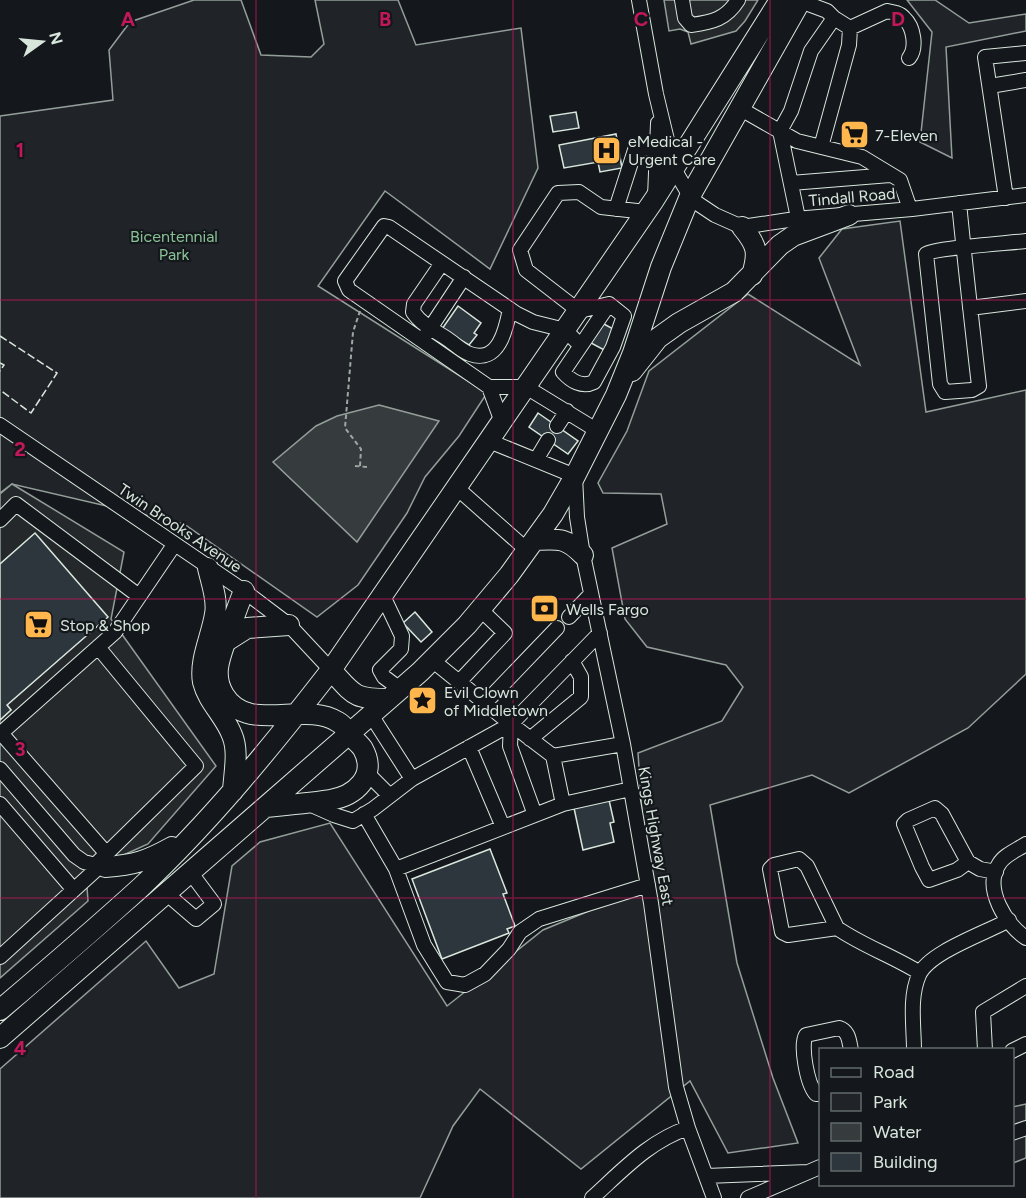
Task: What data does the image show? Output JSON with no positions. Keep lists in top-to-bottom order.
{
  "streets": {
    "street": ["Tindall Road", "Twin Brooks Avenue", "Kings Highway East"]
  },
  "parks": ["Bicentennial Park"],
  "places": {
    "supermarket": ["7-Eleven", "Stop & Shop"],
    "hospital": ["eMedical - Urgent Care"],
    "bank": ["Wells Fargo"],
    "place": ["Evil Clown of Middletown"]
  },
  "legend": [
    "Road",
    "Park",
    "Water",
    "Building"
  ],
  "north": "right",
  "grid": {
    "columns": [
      "A",
      "B",
      "C",
      "D"
    ],
    "rows": [
      "1",
      "2",
      "3",
      "4"
    ]
  }
}
